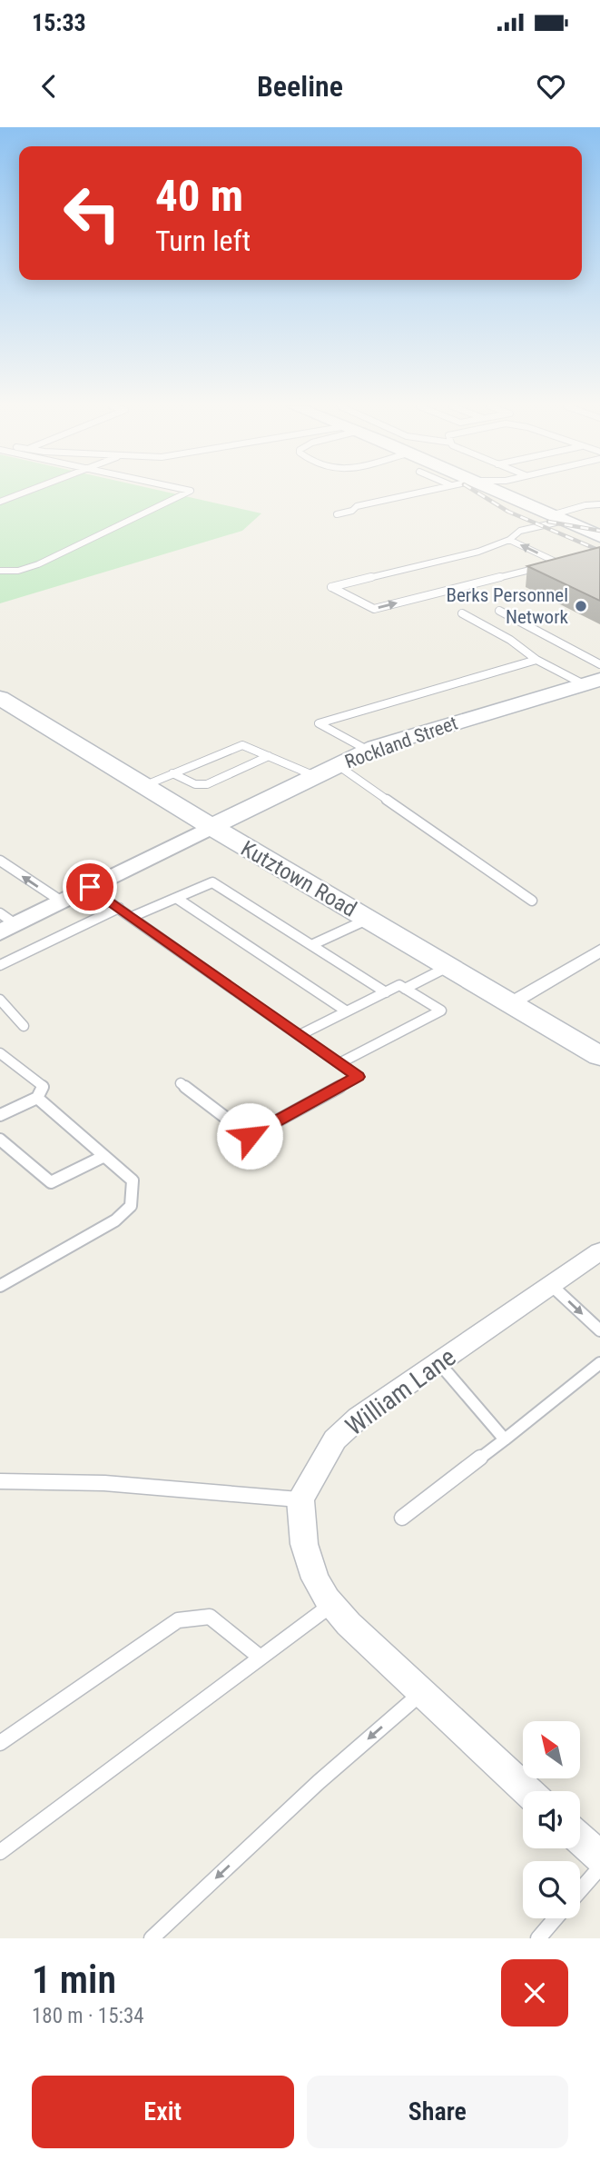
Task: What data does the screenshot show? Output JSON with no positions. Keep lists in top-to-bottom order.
{
  "streets": {
    "main road": ["Rockland Street", "Kutztown Road"],
    "street": ["William Lane"]
  },
  "crossings": [
    ["Rockland Street", "Kutztown Road"]
  ],
  "places": ["Berks Personnel Network"],
  "north": "top left",
  "page": {
    "status": "15:33",
    "header": "Beeline",
    "turn": ["40 m", "Turn left"],
    "heading": ["1 min", "180 m · 15:34"],
    "buttons": ["Exit", "Share"]
  }
}
